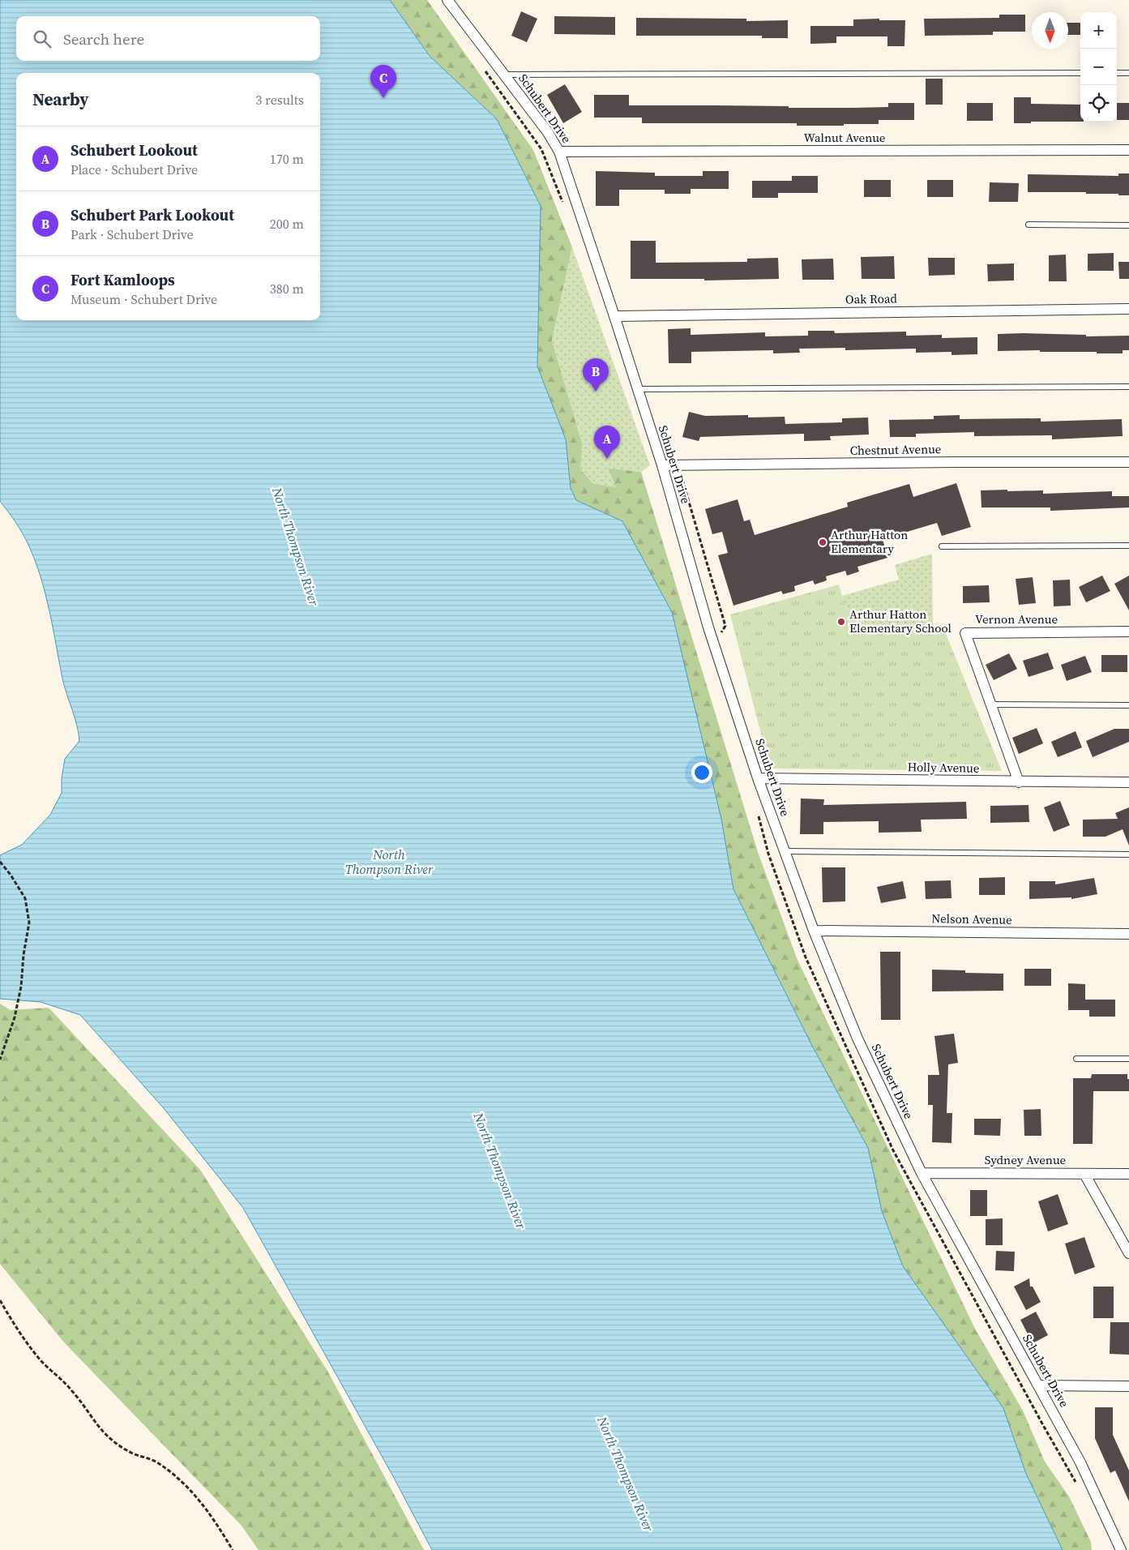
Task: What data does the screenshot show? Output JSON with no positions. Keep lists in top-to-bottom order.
{
  "streets": {
    "street": [
      "Schubert Drive",
      "Walnut Avenue",
      "Oak Road",
      "Chestnut Avenue",
      "Vernon Avenue",
      "Holly Avenue",
      "Nelson Avenue",
      "Sydney Avenue"
    ]
  },
  "crossings": [
    ["Schubert Drive", "Walnut Avenue"],
    ["Schubert Drive", "Oak Road"],
    ["Schubert Drive", "Chestnut Avenue"],
    ["Schubert Drive", "Holly Avenue"],
    ["Schubert Drive", "Nelson Avenue"],
    ["Schubert Drive", "Sydney Avenue"],
    ["Vernon Avenue", "Holly Avenue"]
  ],
  "water": ["North Thompson River"],
  "places": ["Arthur Hatton Elementary", "Arthur Hatton Elementary School"],
  "north": "bottom",
  "page": {
    "map_buttons": ["+", "−"],
    "search": "Search here",
    "pins": ["C", "B", "A"],
    "heading": ["Nearby", "3 results"],
    "list": [
      {
        "mark": "A",
        "name": "Schubert Lookout",
        "note": "Place · Schubert Drive",
        "value": "170 m"
      },
      {
        "mark": "B",
        "name": "Schubert Park Lookout",
        "note": "Park · Schubert Drive",
        "value": "200 m"
      },
      {
        "mark": "C",
        "name": "Fort Kamloops",
        "note": "Museum · Schubert Drive",
        "value": "380 m"
      }
    ]
  }
}
